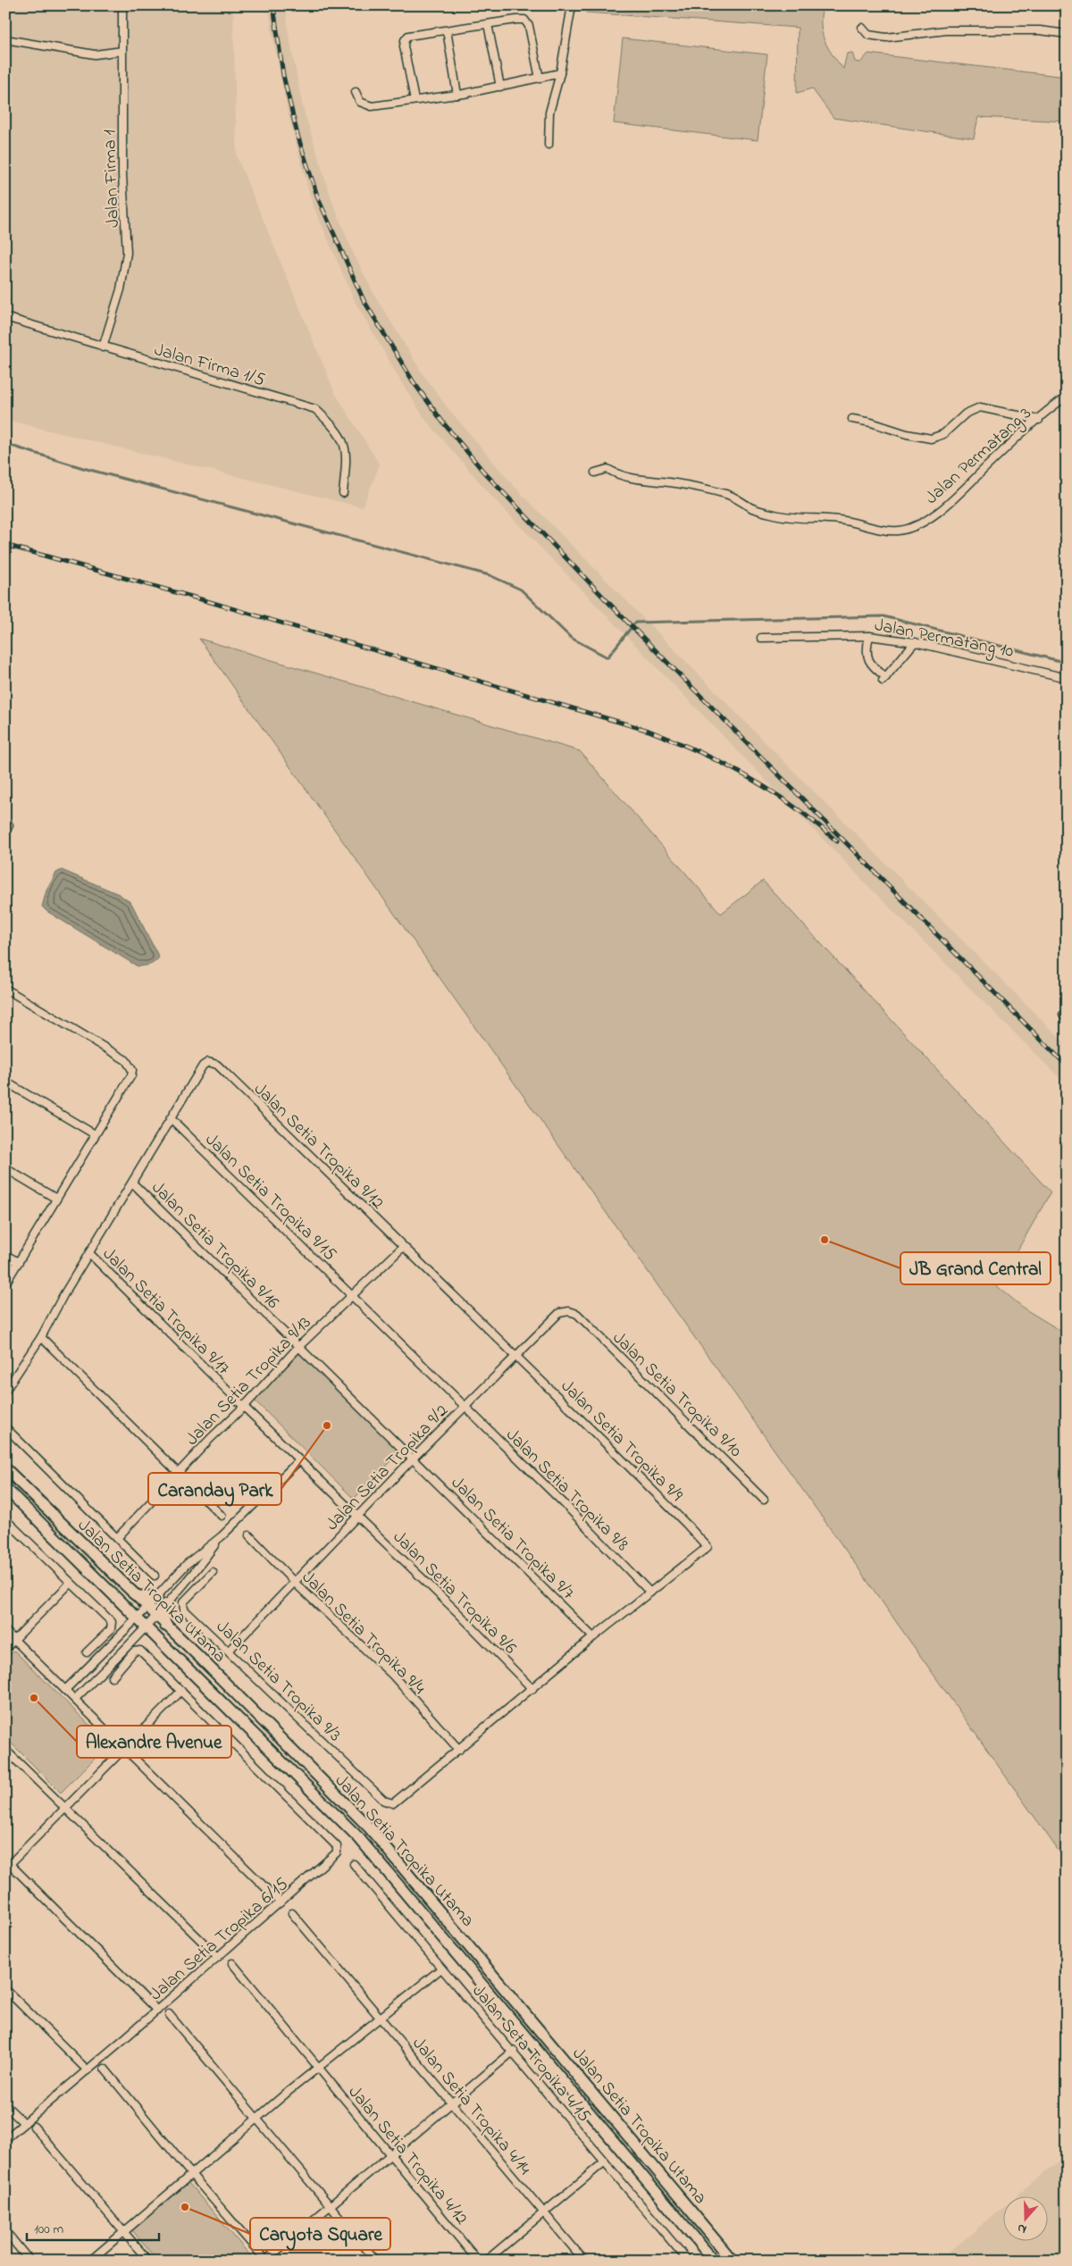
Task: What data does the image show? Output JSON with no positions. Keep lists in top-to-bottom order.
{
  "streets": {
    "main road": ["Jalan Setia Tropika Utama"],
    "street": [
      "Jalan Firma 1",
      "Jalan Firma 1/5",
      "Jalan Permatang 3",
      "Jalan Permatang 10",
      "Jalan Setia Tropika 9/12",
      "Jalan Setia Tropika 9/15",
      "Jalan Setia Tropika 9/16",
      "Jalan Setia Tropika 9/17",
      "Jalan Setia Tropika 9/13",
      "Jalan Setia Tropika 9/10",
      "Jalan Setia Tropika 9/9",
      "Jalan Setia Tropika 9/2",
      "Jalan Setia Tropika 9/8",
      "Jalan Setia Tropika 9/7",
      "Jalan Setia Tropika 9/6",
      "Jalan Setia Tropika 9/4",
      "Jalan Setia Tropika 9/3",
      "Jalan Setia Tropika 6/15",
      "Jalan Seta Tropika 4/15",
      "Jalan Setia Tropika 4/14",
      "Jalan Setia Tropika 4/12"
    ]
  },
  "crossings": [
    ["Jalan Firma 1", "Jalan Firma 1/5"],
    ["Jalan Setia Tropika 9/12", "Jalan Setia Tropika 9/15"],
    ["Jalan Setia Tropika 9/12", "Jalan Setia Tropika 9/13"],
    ["Jalan Setia Tropika 9/12", "Jalan Setia Tropika 9/9"],
    ["Jalan Setia Tropika 9/12", "Jalan Setia Tropika 9/2"],
    ["Jalan Setia Tropika 9/15", "Jalan Setia Tropika 9/13"],
    ["Jalan Setia Tropika 9/15", "Jalan Setia Tropika 9/2"],
    ["Jalan Setia Tropika 9/15", "Jalan Setia Tropika 9/8"],
    ["Jalan Setia Tropika 9/16", "Jalan Setia Tropika 9/13"],
    ["Jalan Setia Tropika 9/16", "Jalan Setia Tropika 9/2"],
    ["Jalan Setia Tropika 9/16", "Jalan Setia Tropika 9/7"],
    ["Jalan Setia Tropika 9/17", "Jalan Setia Tropika 9/13"],
    ["Jalan Setia Tropika 9/17", "Jalan Setia Tropika 9/6"],
    ["Jalan Setia Tropika 9/10", "Jalan Setia Tropika 9/2"],
    ["Jalan Setia Tropika 9/9", "Jalan Setia Tropika 9/2"],
    ["Jalan Setia Tropika 9/9", "Jalan Setia Tropika 9/8"],
    ["Jalan Setia Tropika 9/2", "Jalan Setia Tropika 9/8"],
    ["Jalan Setia Tropika 9/2", "Jalan Setia Tropika 9/7"],
    ["Jalan Setia Tropika 9/2", "Jalan Setia Tropika 9/6"],
    ["Jalan Setia Tropika 9/2", "Jalan Setia Tropika 9/4"],
    ["Jalan Setia Tropika 9/2", "Jalan Setia Tropika 9/3"],
    ["Jalan Setia Tropika 9/4", "Jalan Setia Tropika 9/3"]
  ],
  "places": [
    "JB Grand Central",
    "Caranday Park",
    "Alexandre Avenue",
    "Caryota Square"
  ],
  "scale_bar": "100 m",
  "north": "bottom"
}
